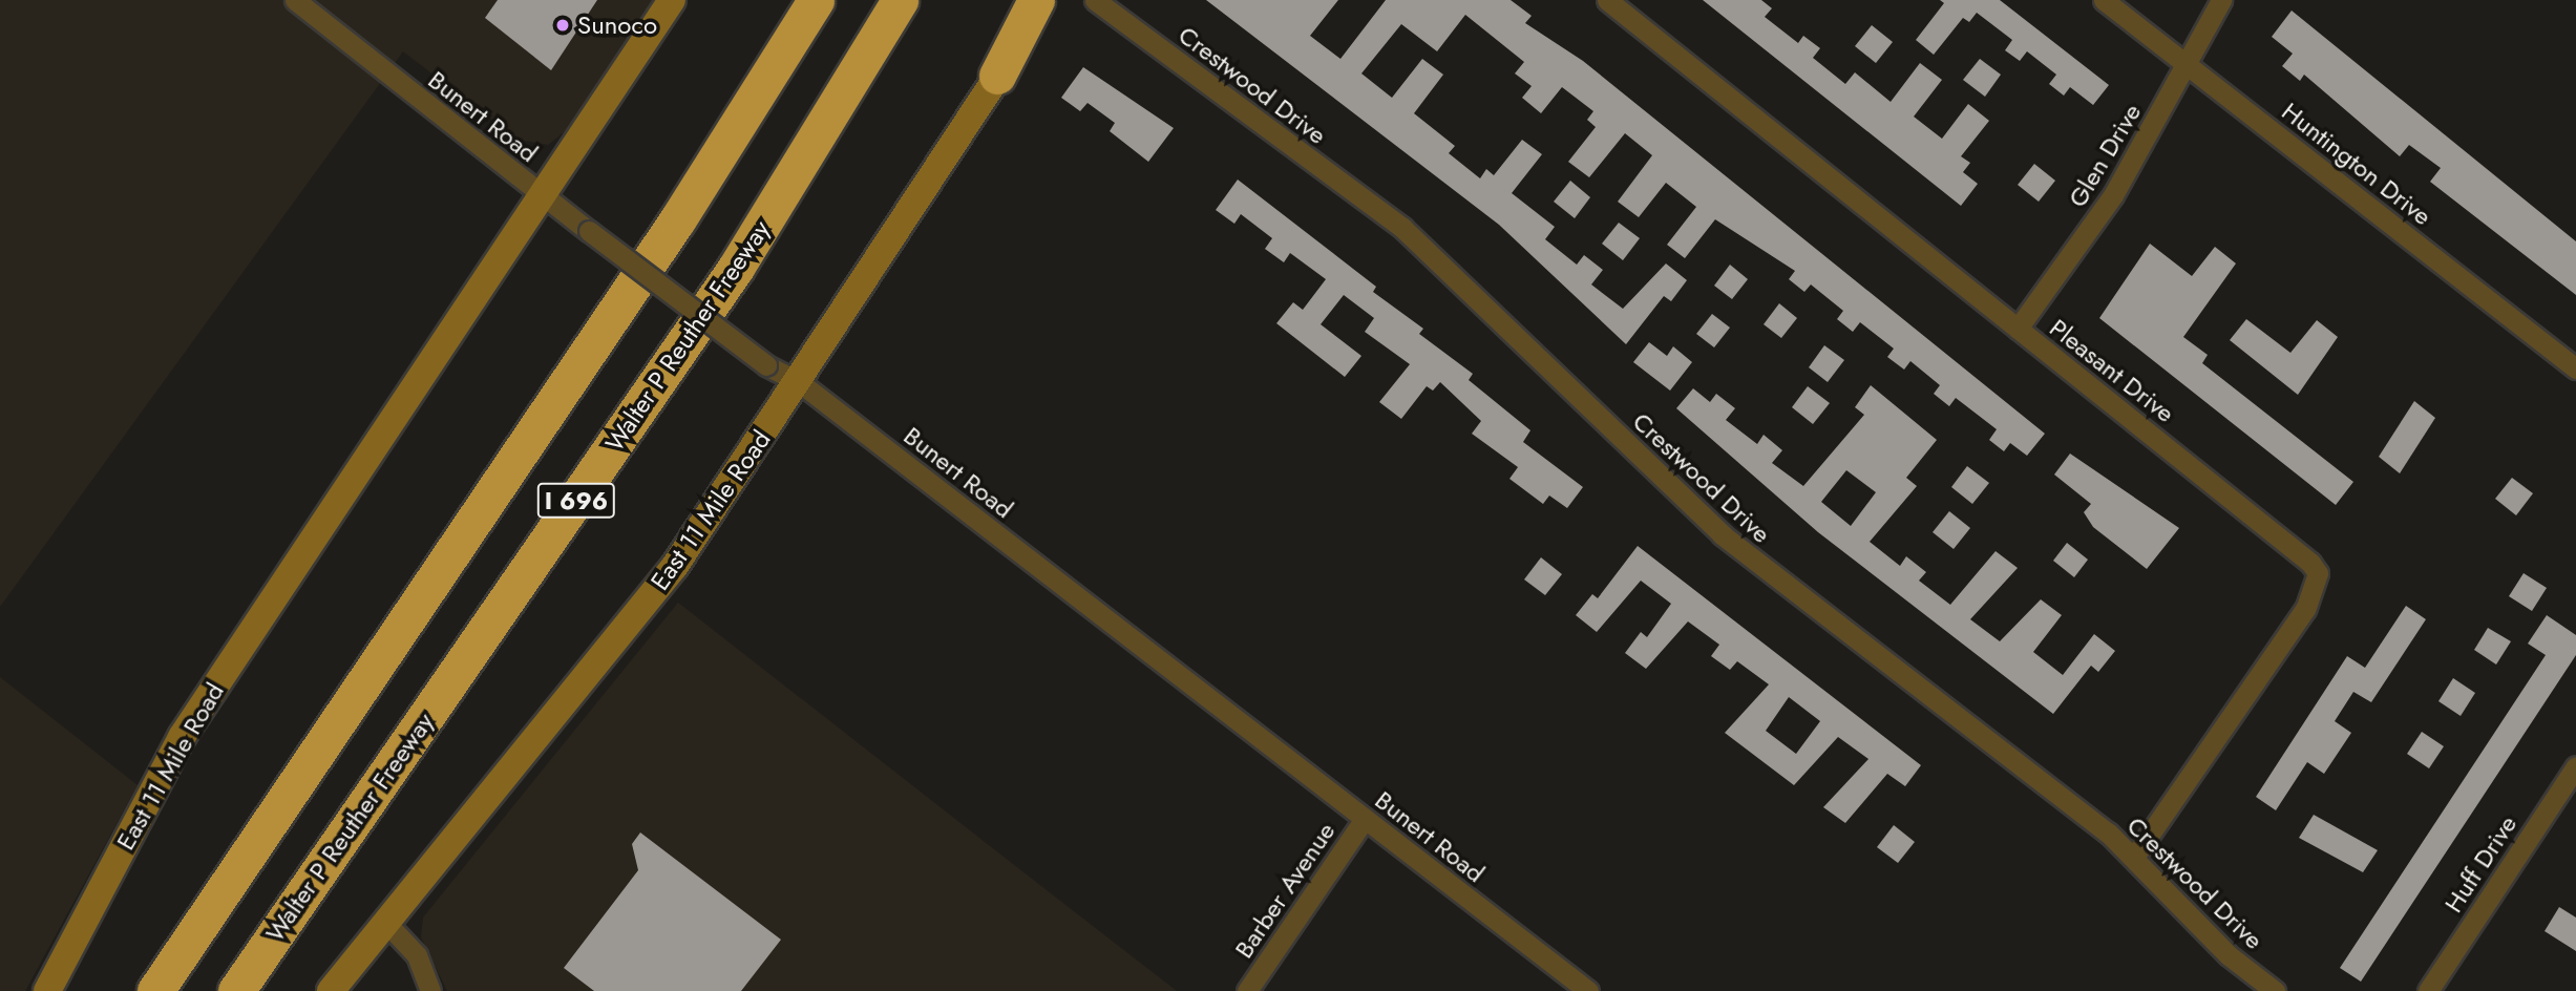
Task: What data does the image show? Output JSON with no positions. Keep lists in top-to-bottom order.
{
  "streets": {
    "highway": ["Walter P Reuther Freeway", "I 696"],
    "main road": ["East 11 Mile Road"],
    "street": [
      "Crestwood Drive",
      "Bunert Road",
      "Glen Drive",
      "Huntington Drive",
      "Pleasant Drive",
      "Huff Drive",
      "Barber Avenue"
    ]
  },
  "crossings": [
    ["Crestwood Drive", "Pleasant Drive"],
    ["Bunert Road", "East 11 Mile Road"],
    ["Bunert Road", "Barber Avenue"],
    ["Glen Drive", "Huntington Drive"],
    ["Glen Drive", "Pleasant Drive"]
  ],
  "places": ["Sunoco"]
}
